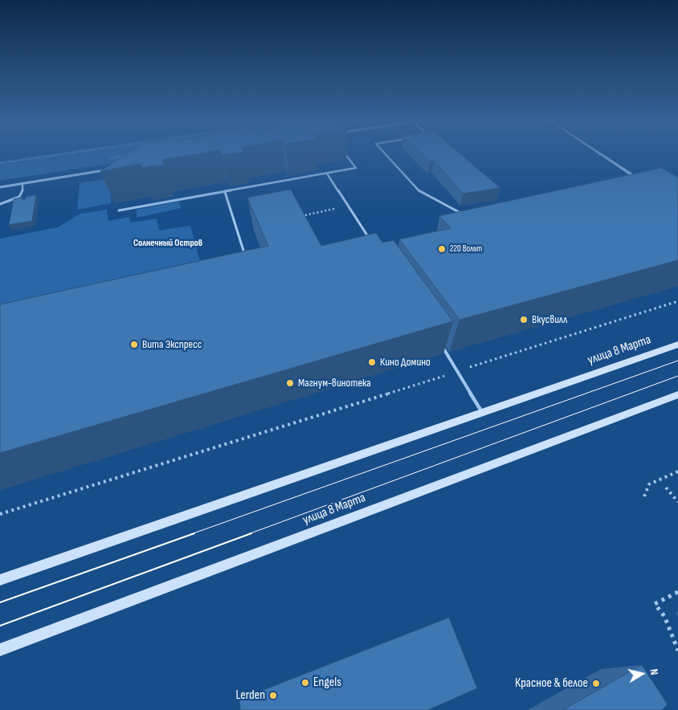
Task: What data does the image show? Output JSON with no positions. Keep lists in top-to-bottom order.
{
  "streets": {
    "main road": ["улица 8 Марта"]
  },
  "districts": ["Солнечный Остров"],
  "places": [
    "220 Вольт",
    "Вкусвилл",
    "Вита Экспресс",
    "Кино Домино",
    "Магнум-винотека",
    "Engels",
    "Красное & белое",
    "Lerden"
  ],
  "north": "right"
}
